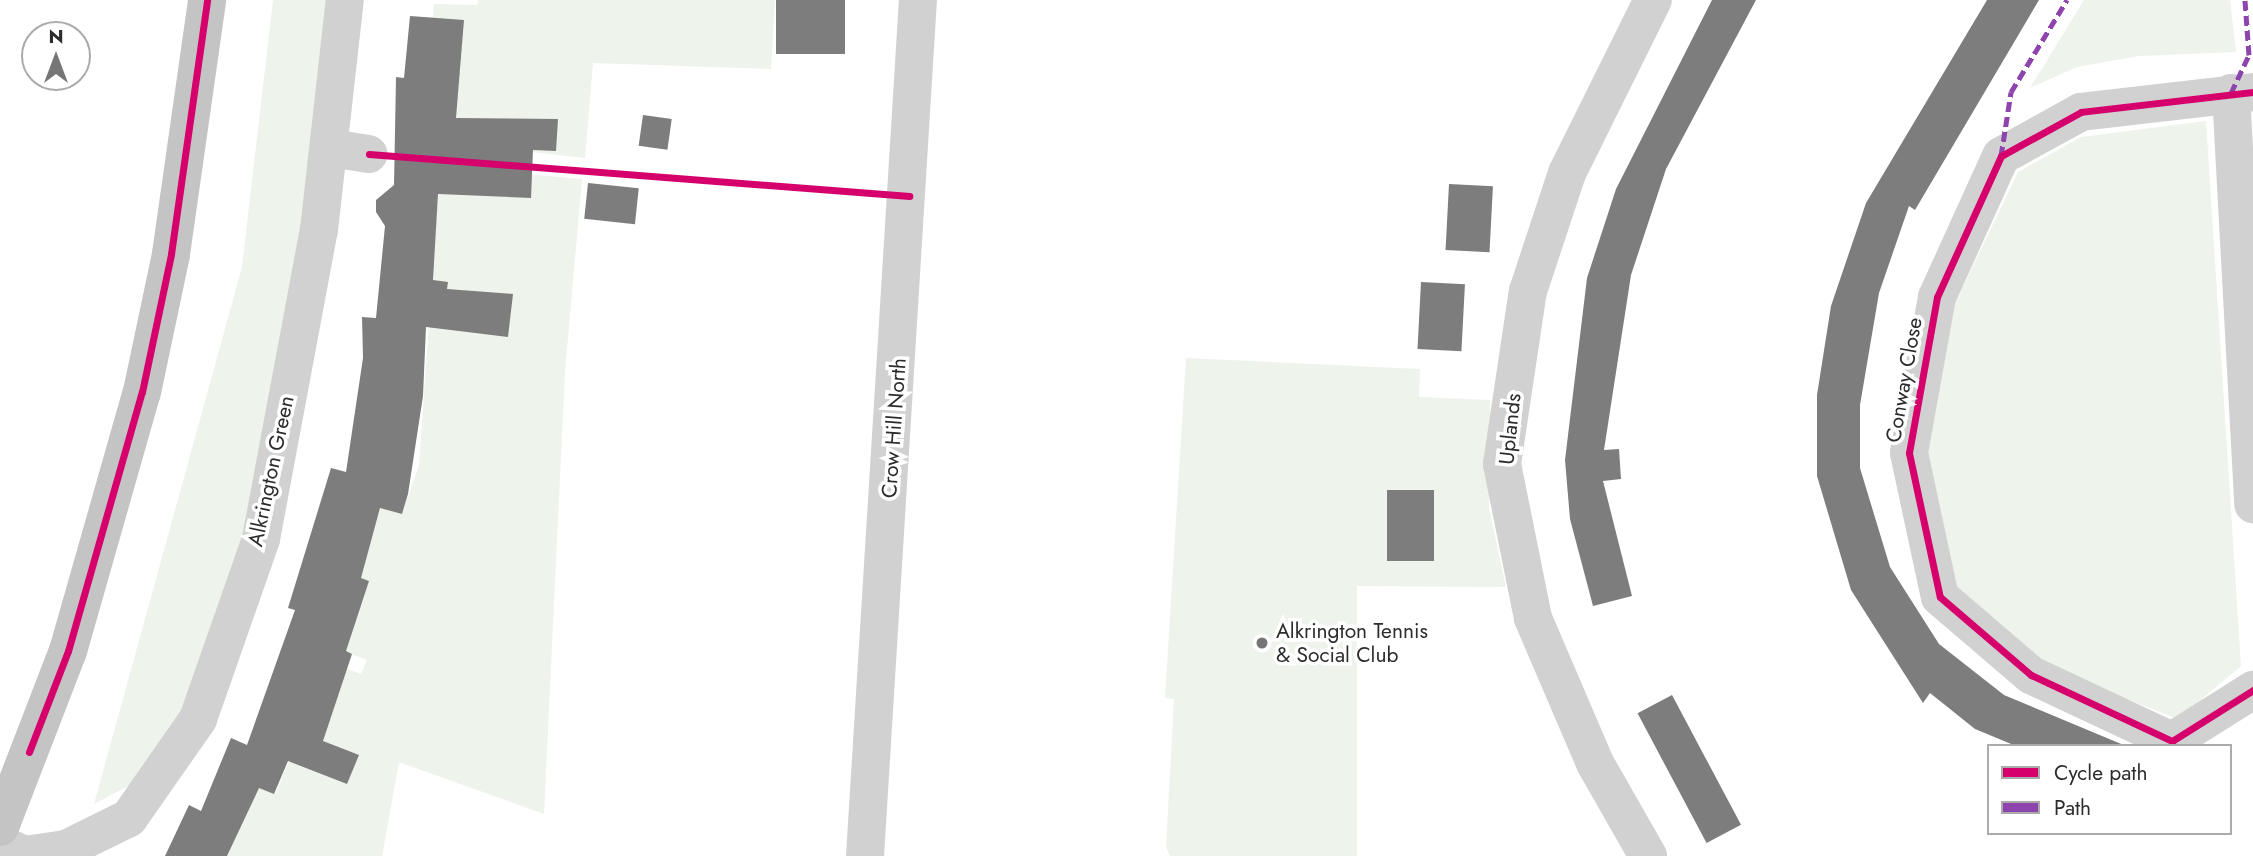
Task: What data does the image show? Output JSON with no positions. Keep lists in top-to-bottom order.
{
  "streets": {
    "street": [
      "Conway Close",
      "Crow Hill North",
      "Uplands",
      "Alkrington Green"
    ]
  },
  "places": ["Alkrington Tennis & Social Club"],
  "legend": ["Cycle path", "Path"],
  "north": "top"
}
